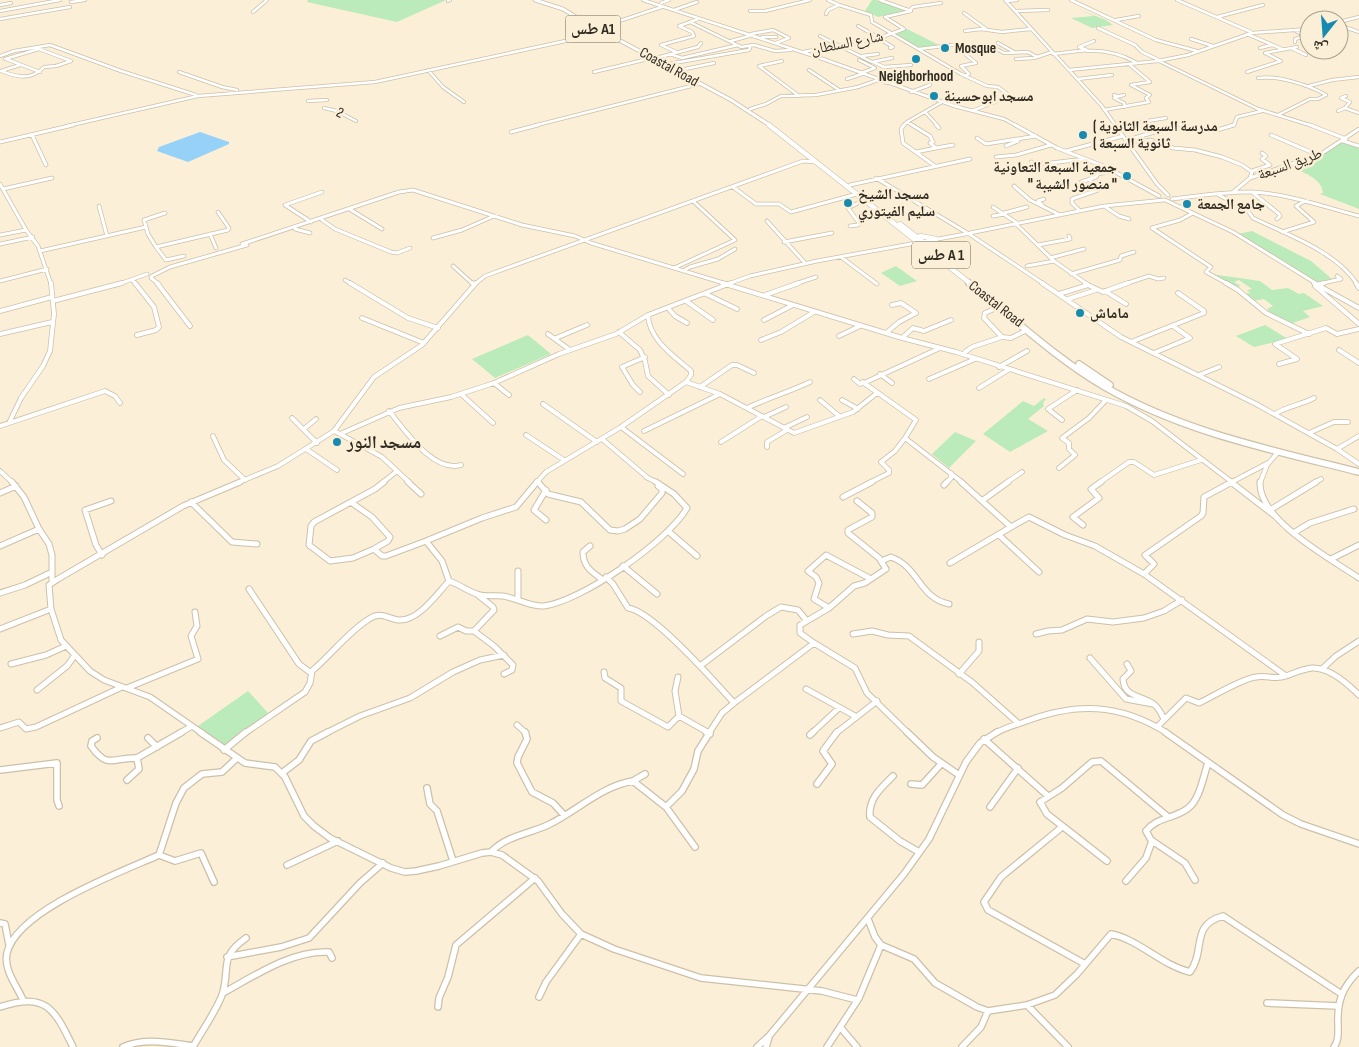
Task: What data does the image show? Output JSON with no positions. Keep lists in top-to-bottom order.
{
  "streets": {
    "highway": ["طس A1", "Coastal Road", "طس A 1"],
    "street": ["شارع السلطان", "2", "طريق السبعة"]
  },
  "places": [
    "Mosque",
    "Neighborhood",
    "مسجد ابوحسينة",
    "( مدرسة السبعة الثانوية ( ثانوية السبعة",
    "جمعية السبعة التعاونية \" منصور الشيبة \"",
    "مسجد الشيخ سليم الفيتوري",
    "جامع الجمعة",
    "ماماش",
    "مسجد النور"
  ],
  "north": "bottom"
}
